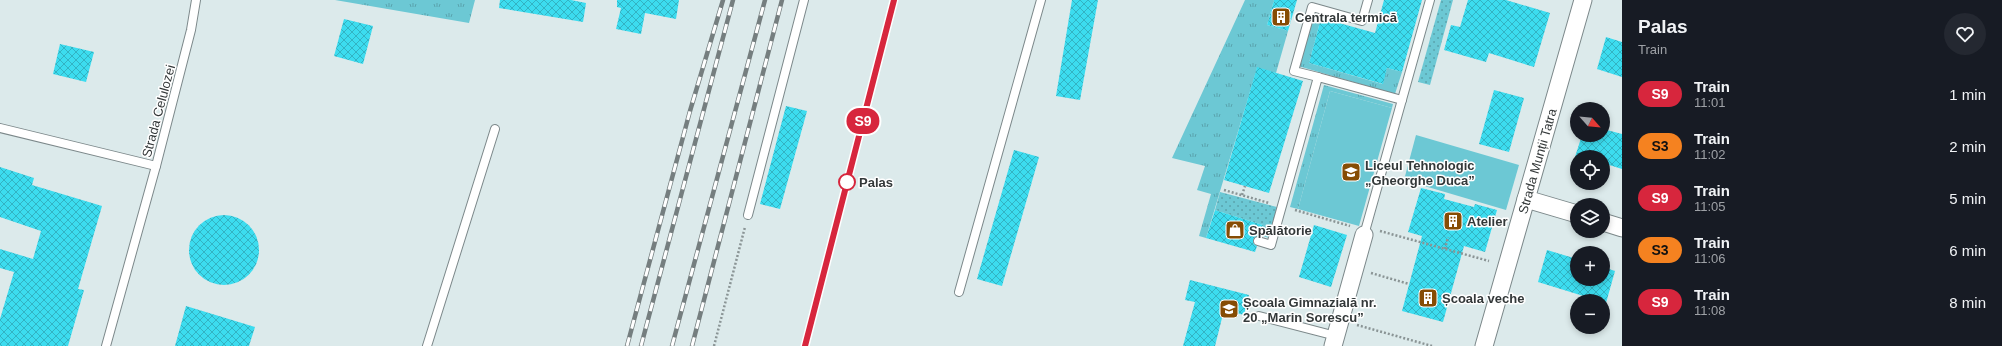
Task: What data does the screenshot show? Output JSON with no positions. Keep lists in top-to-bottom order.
{
  "streets": {
    "street": ["Strada Munții Tatra"],
    "lane": ["Strada Celulozei"]
  },
  "places": {
    "building": ["Centrala termică", "Atelier", "Școala veche"],
    "school or university": ["Liceul Tehnologic „Gheorghe Duca”", "Școala Gimnazială nr. 20 „Marin Sorescu”"],
    "other": ["Palas"],
    "shop": ["Spălătorie"]
  },
  "north": "bottom right",
  "page": {
    "on_map": "S9",
    "heading": ["Palas", "Train"],
    "list": [
      {
        "mark": "S9",
        "name": "Train",
        "note": "11:01",
        "value": "1 min"
      },
      {
        "mark": "S3",
        "name": "Train",
        "note": "11:02",
        "value": "2 min"
      },
      {
        "mark": "S9",
        "name": "Train",
        "note": "11:05",
        "value": "5 min"
      },
      {
        "mark": "S3",
        "name": "Train",
        "note": "11:06",
        "value": "6 min"
      },
      {
        "mark": "S9",
        "name": "Train",
        "note": "11:08",
        "value": "8 min"
      }
    ],
    "map_buttons": ["+", "−"]
  }
}
